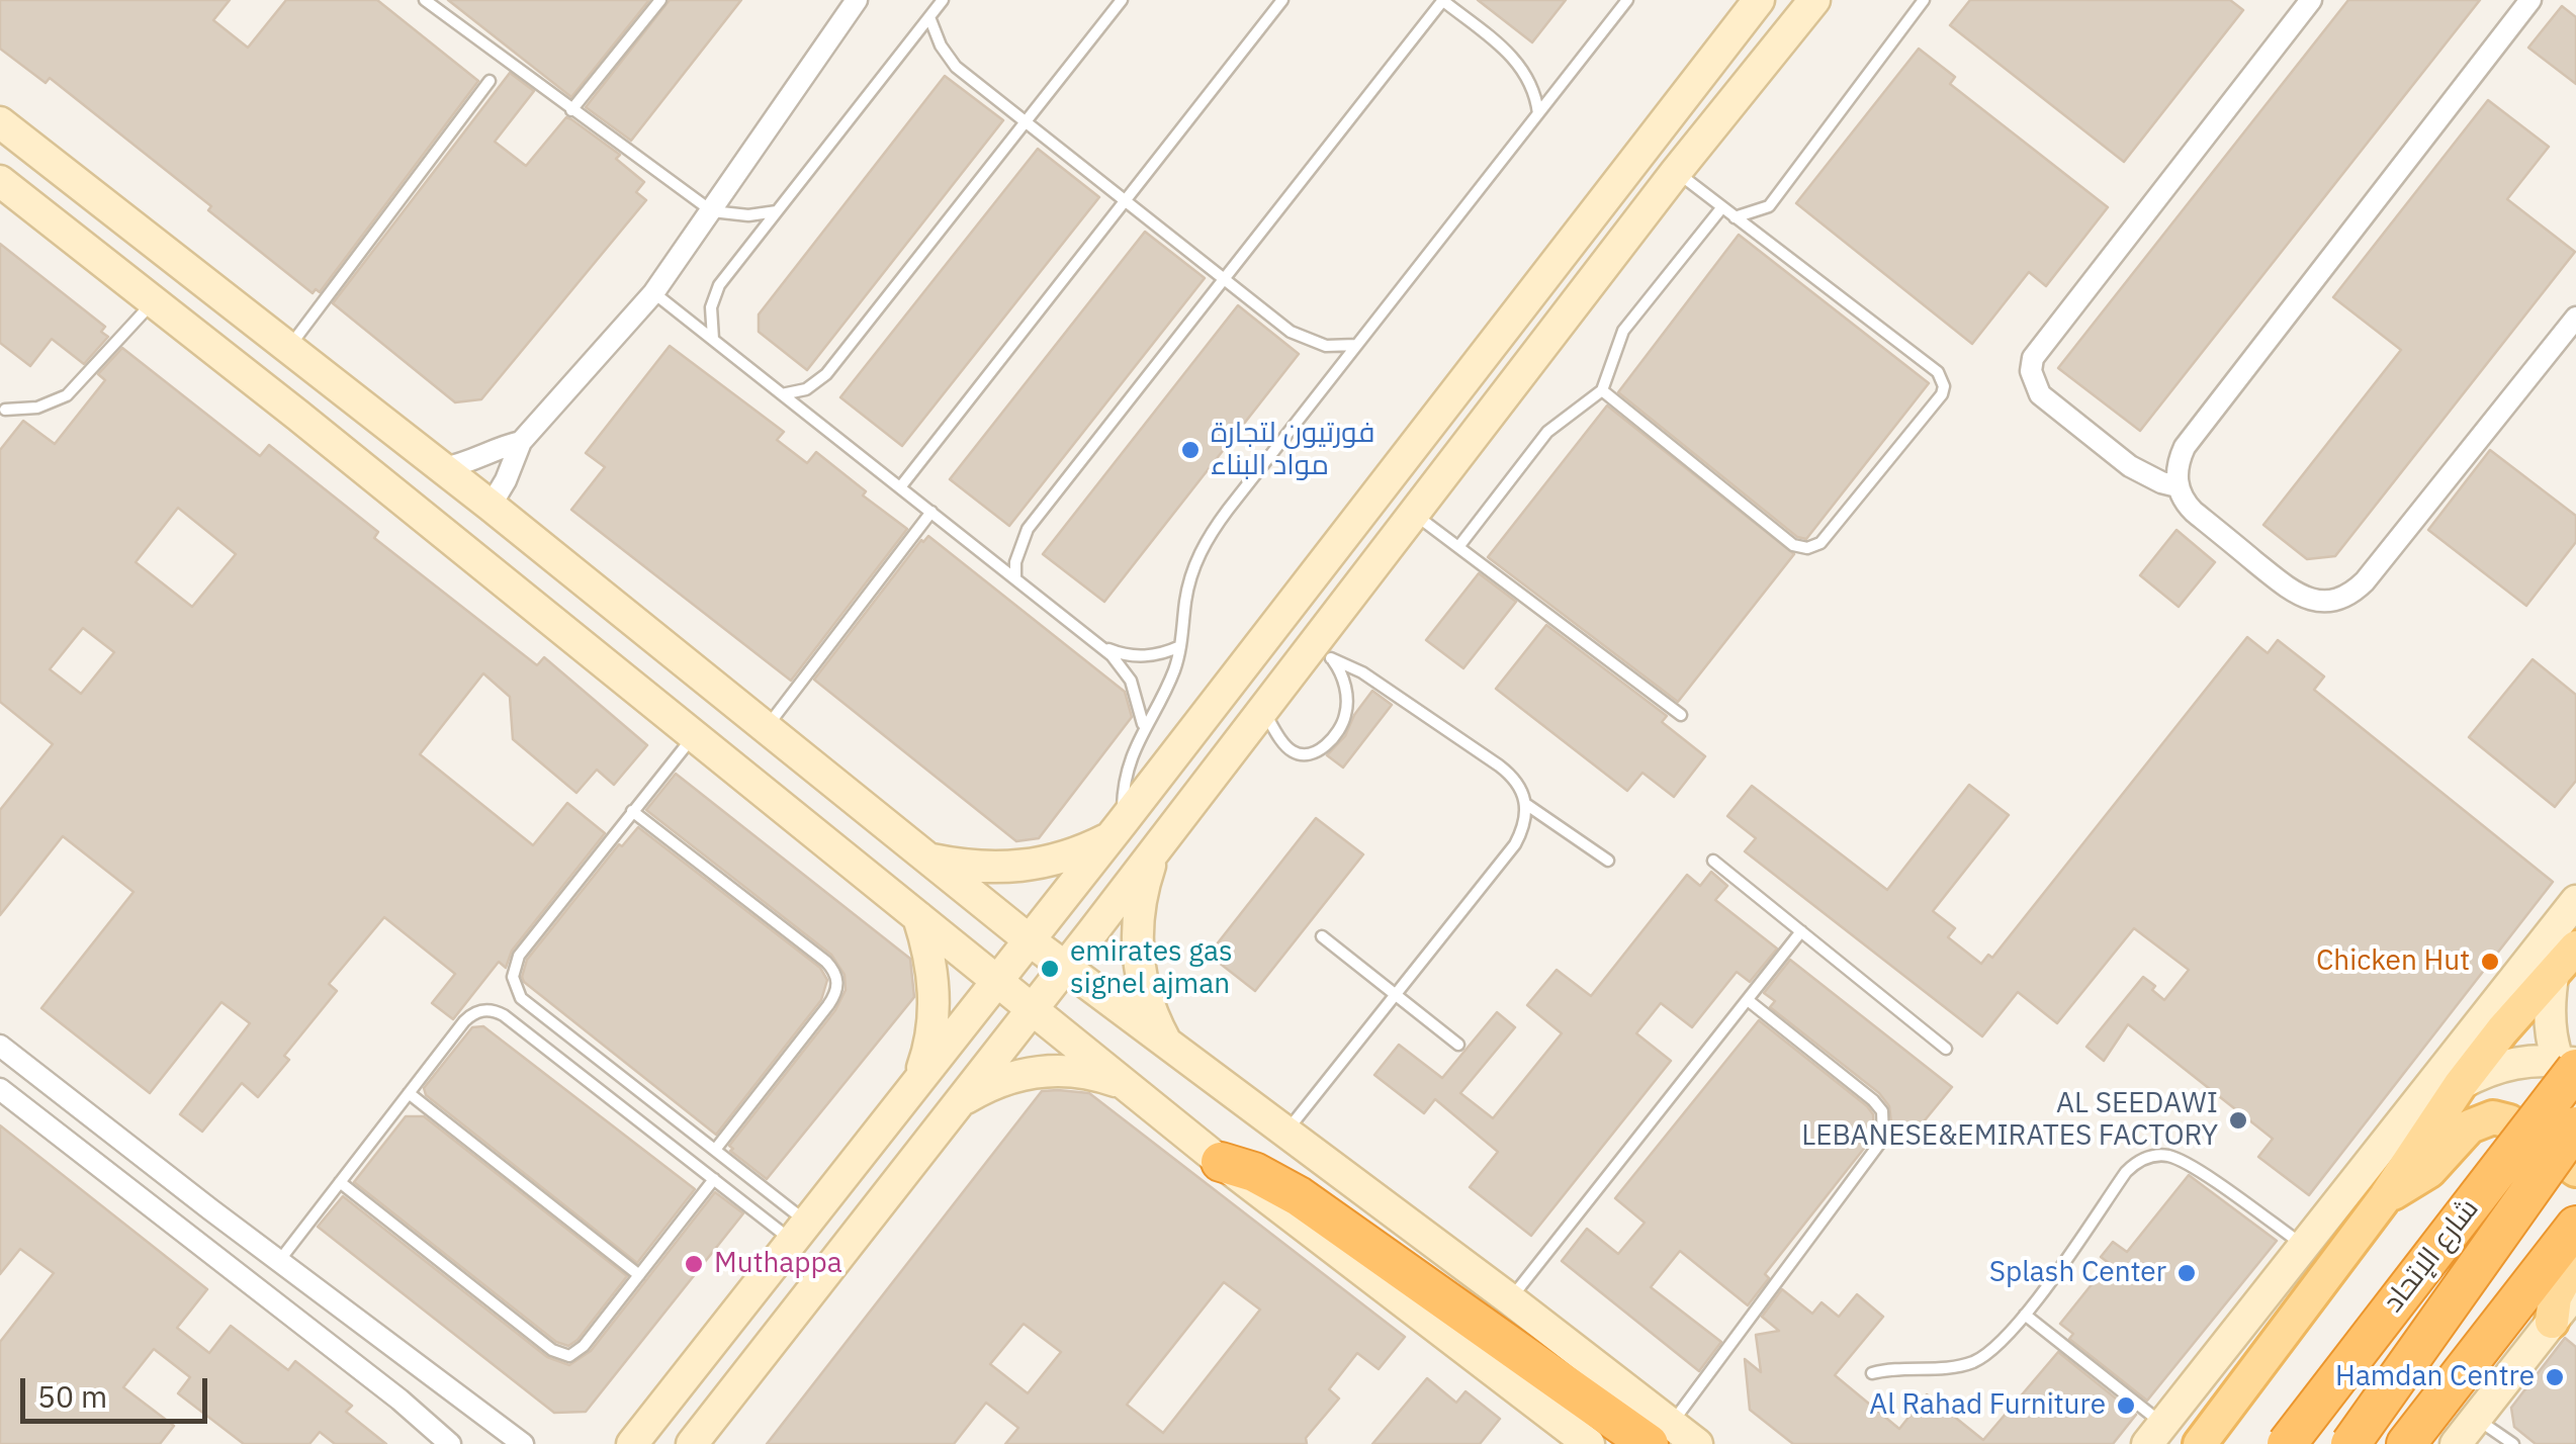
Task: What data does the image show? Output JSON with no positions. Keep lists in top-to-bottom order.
{
  "streets": {
    "highway": ["شارع الإتحاد"]
  },
  "places": [
    "فورتيون لتجارة مواد البناء",
    "Chicken Hut",
    "emirates gas signel ajman",
    "AL SEEDAWI LEBANESE&EMIRATES FACTORY",
    "Muthappa",
    "Splash Center",
    "Hamdan Centre",
    "Al Rahad Furniture"
  ],
  "scale_bar": "50 m"
}
